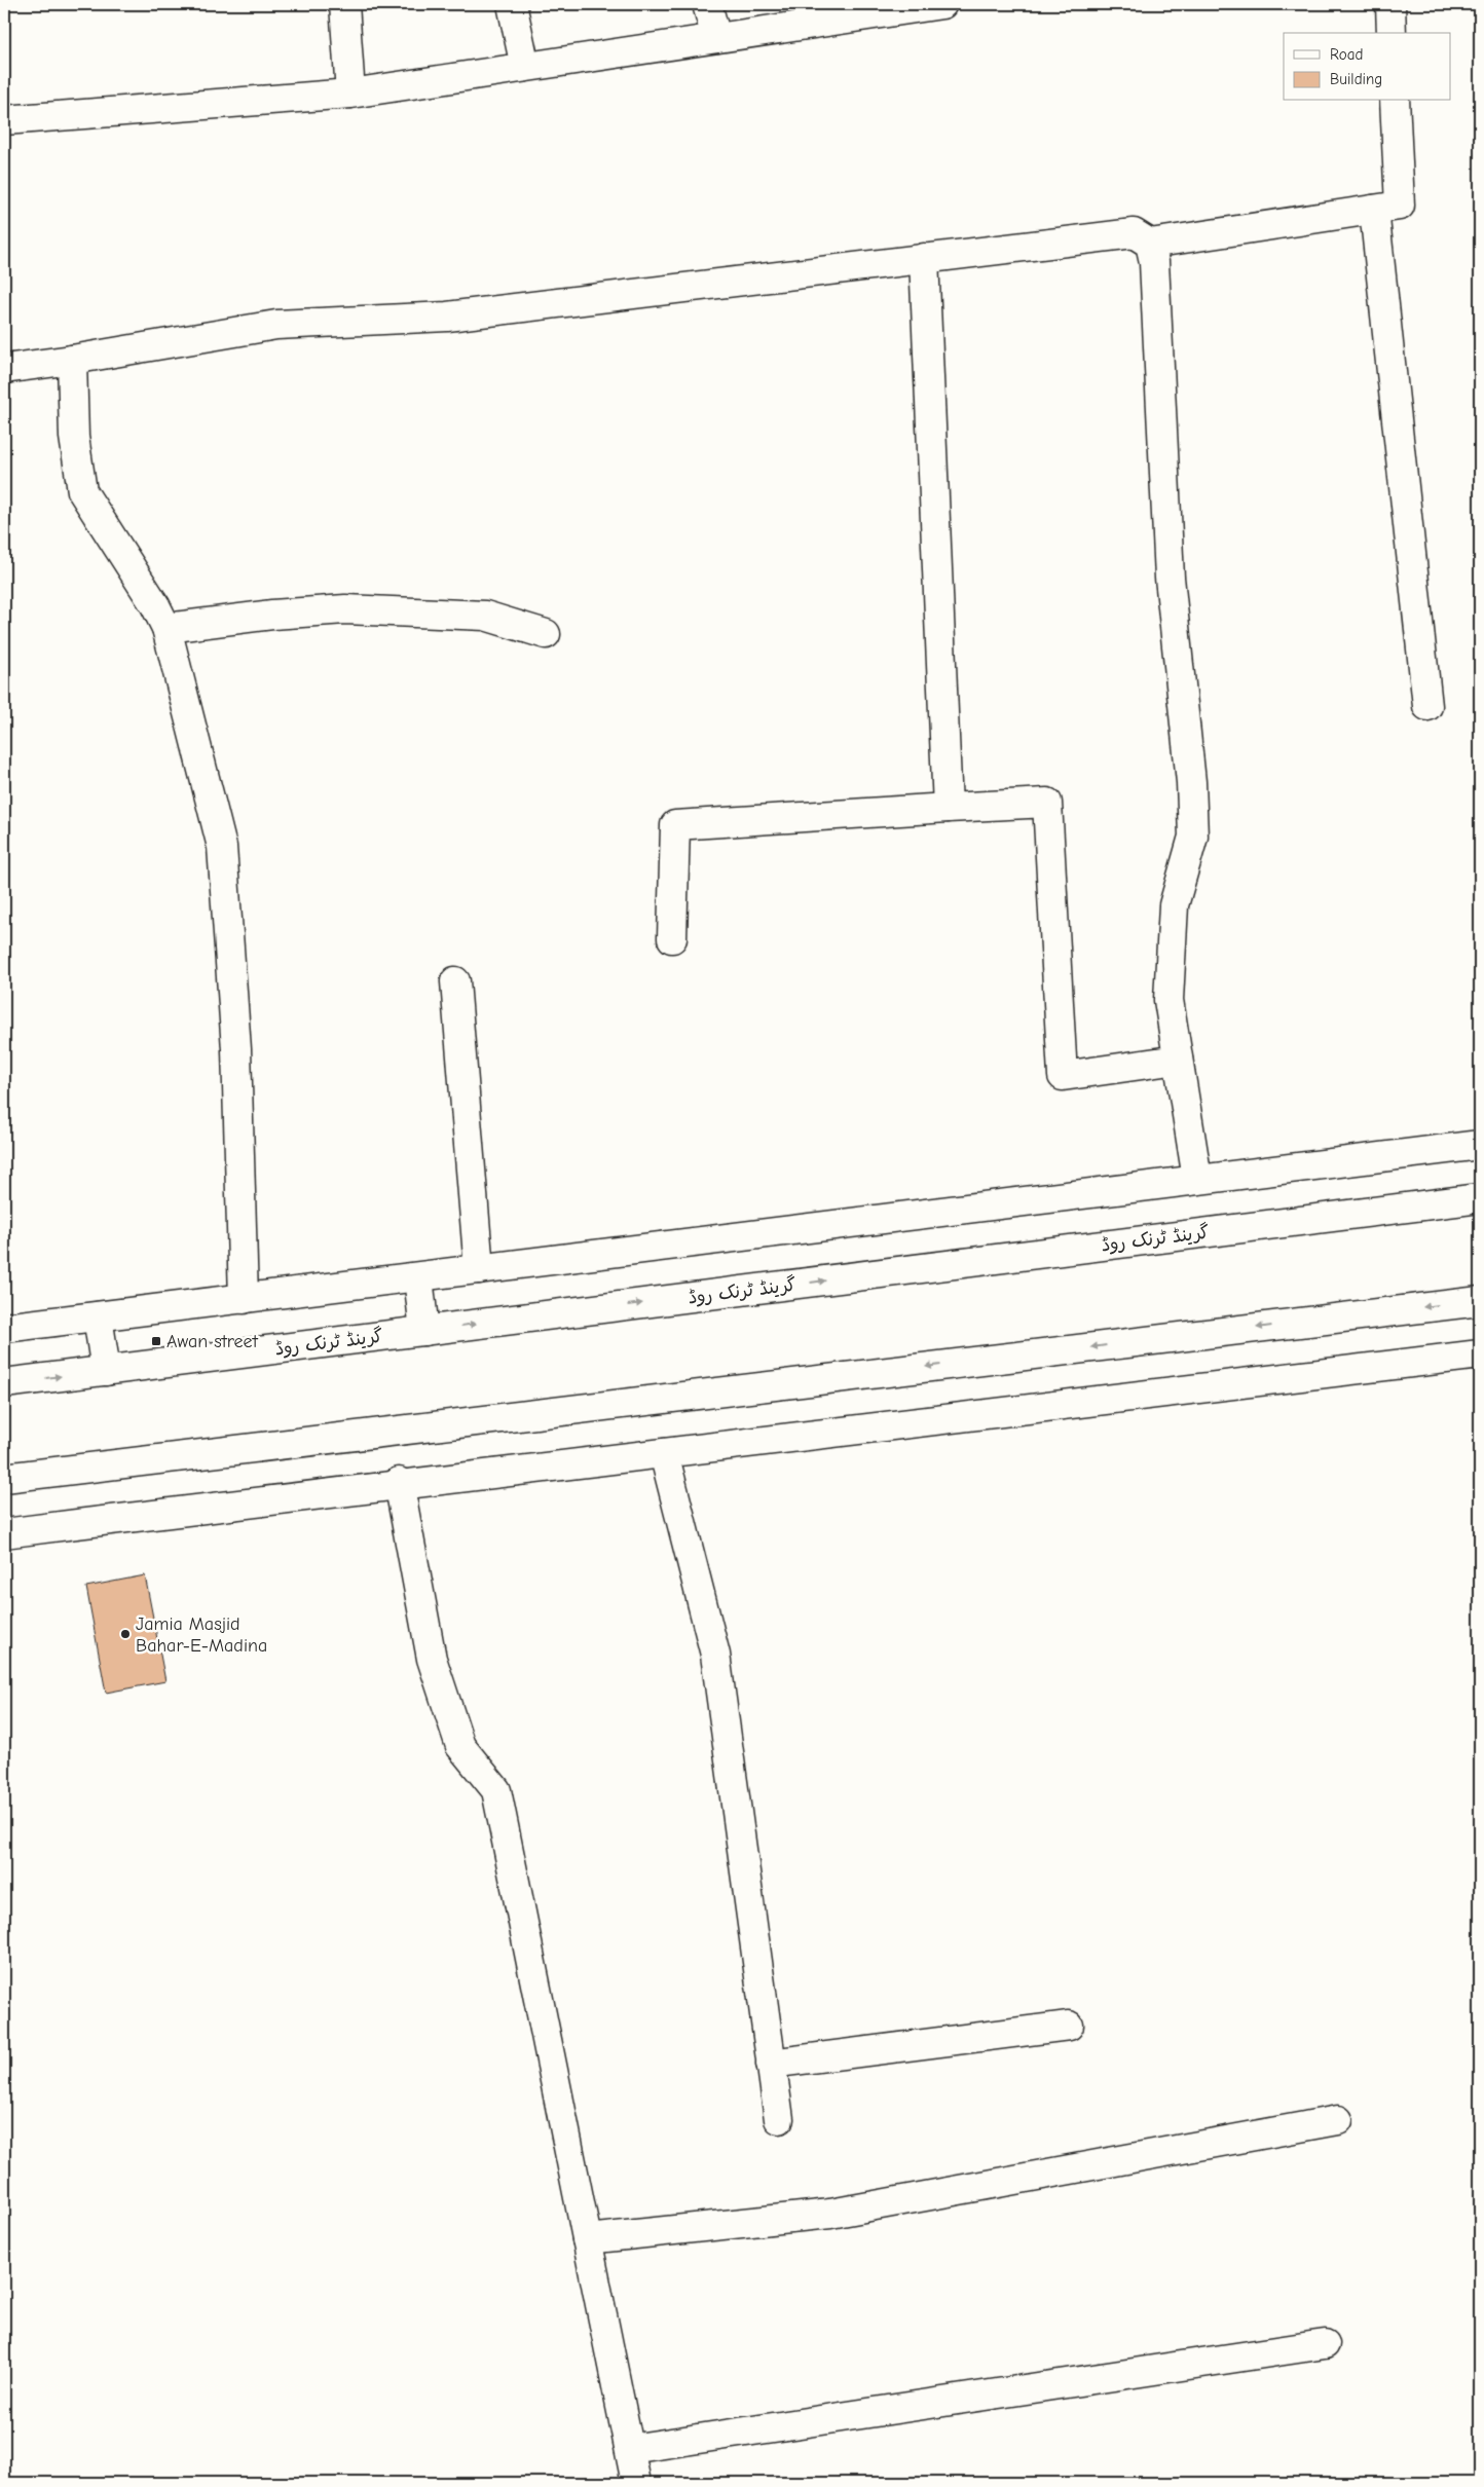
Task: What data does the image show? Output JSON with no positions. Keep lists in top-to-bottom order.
{
  "streets": {
    "main road": ["گرینڈ ٹرنک روڈ"]
  },
  "places": {
    "transit": ["Awan street"],
    "other": ["Jamia Masjid Bahar-E-Madina"]
  },
  "legend": ["Road", "Building"]
}
